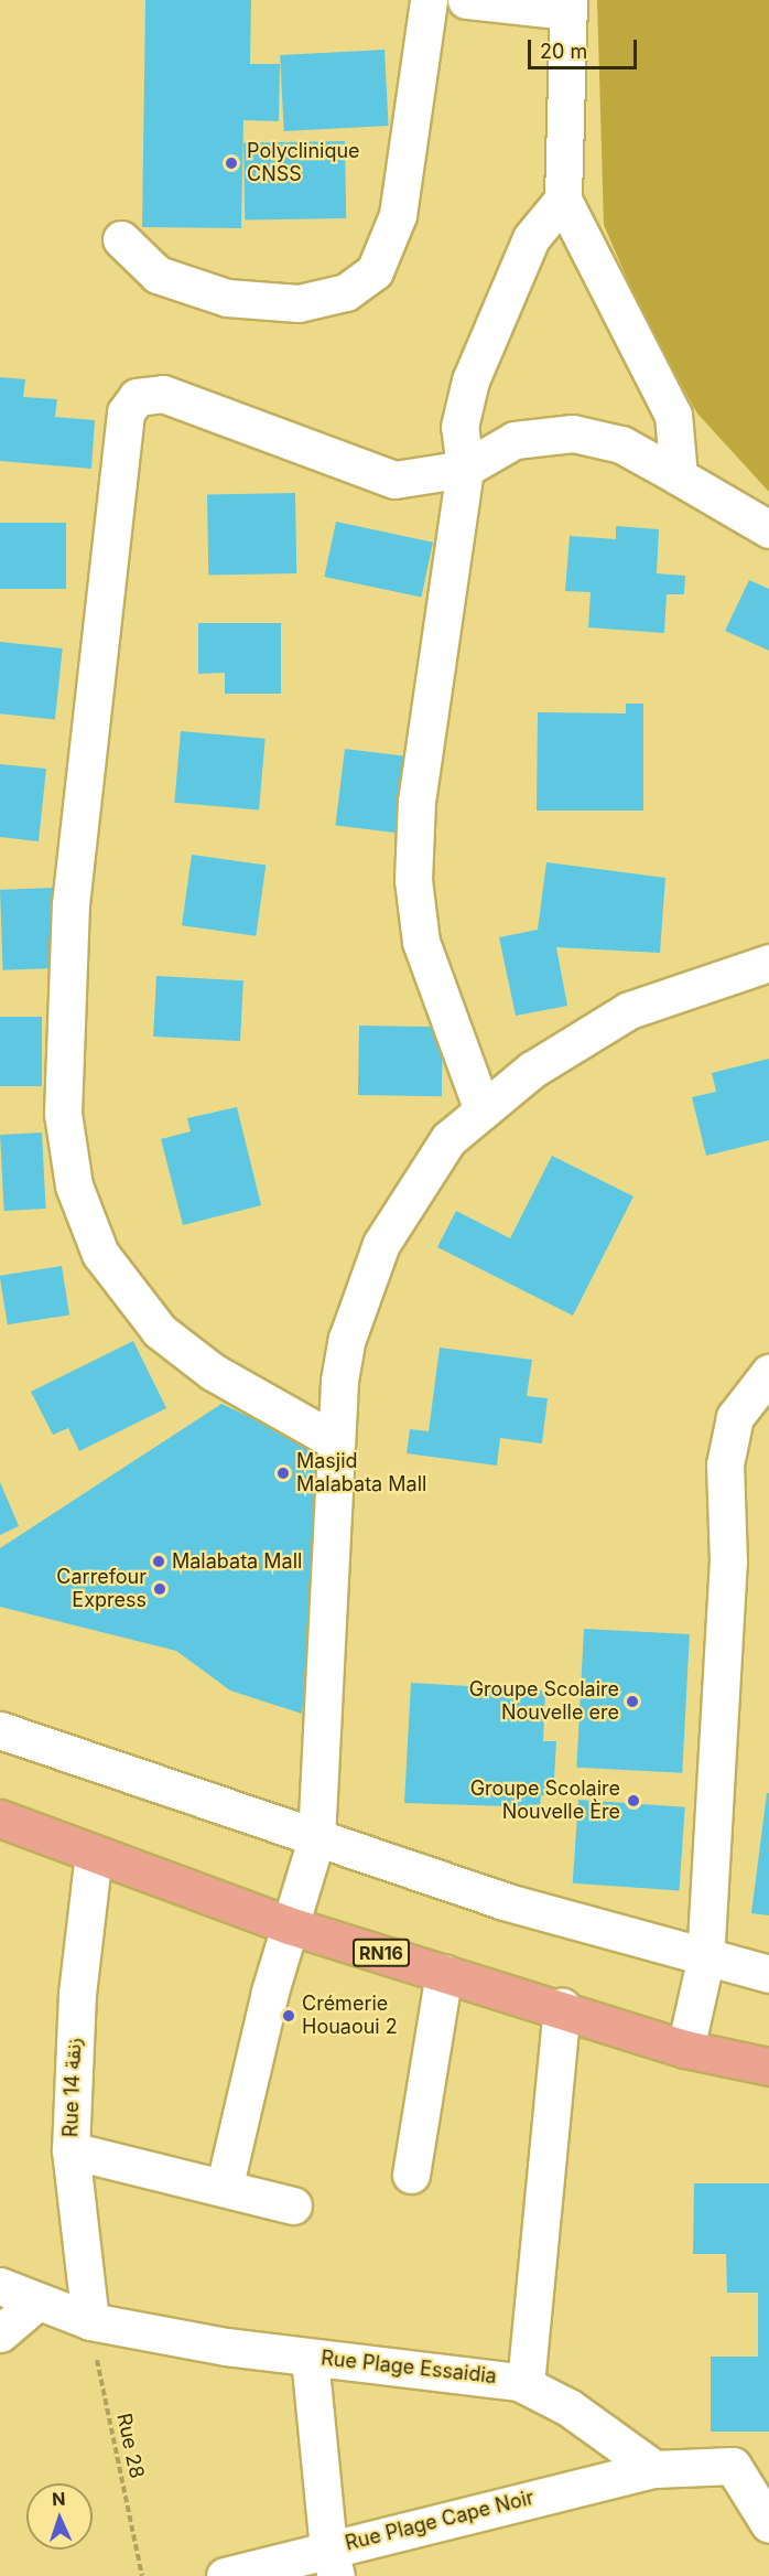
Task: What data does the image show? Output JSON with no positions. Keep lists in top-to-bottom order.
{
  "streets": {
    "main road": ["RN16"],
    "street": ["Rue 14 زنقة", "Rue Plage Essaidia", "Rue Plage Cape Noir"],
    "path": ["Rue 28"]
  },
  "crossings": [
    ["RN16", "Rue 14 زنقة"],
    ["Rue 14 زنقة", "Rue Plage Essaidia"],
    ["Rue 14 زنقة", "Rue 28"],
    ["Rue Plage Essaidia", "Rue 28"],
    ["Rue Plage Essaidia", "Rue Plage Cape Noir"]
  ],
  "places": [
    "Polyclinique CNSS",
    "Masjid Malabata Mall",
    "Malabata Mall",
    "Carrefour Express",
    "Groupe Scolaire Nouvelle ere",
    "Groupe Scolaire Nouvelle Ère",
    "Crémerie Houaoui 2"
  ],
  "scale_bar": "20 m",
  "north": "top"
}
